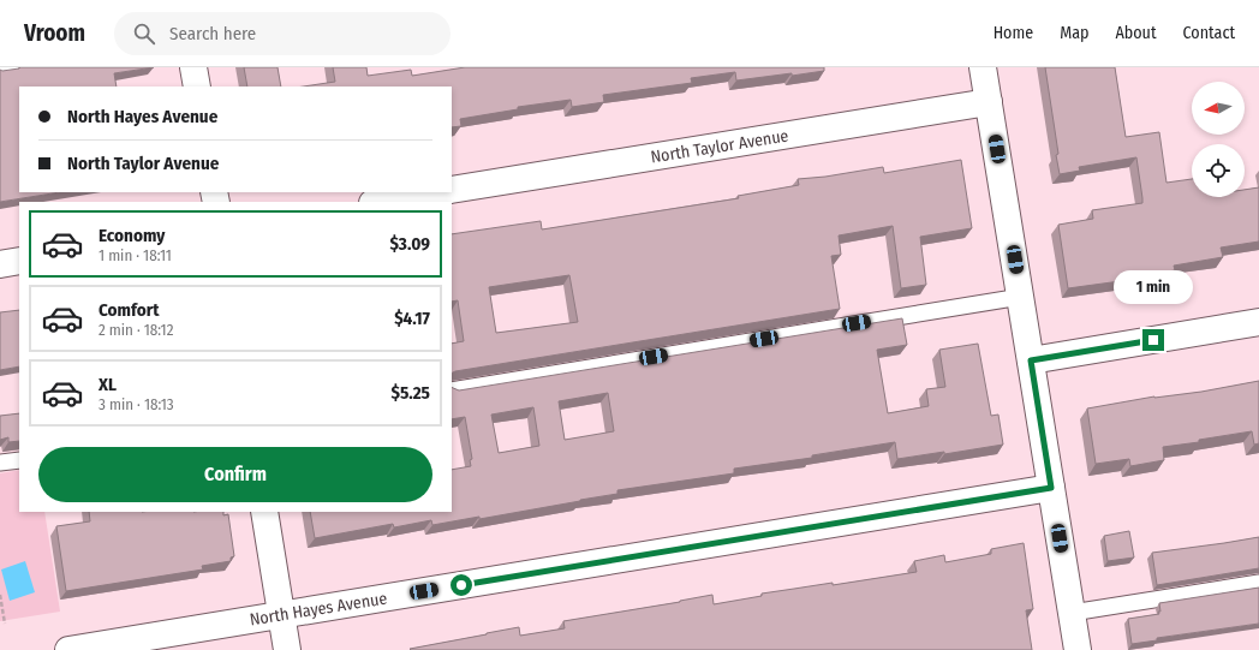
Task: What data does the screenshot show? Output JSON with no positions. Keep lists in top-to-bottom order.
{
  "streets": {
    "street": ["North Taylor Avenue", "North Hayes Avenue"]
  },
  "north": "left",
  "page": {
    "header": "Vroom",
    "search": "Search here",
    "nav": [
      "Home",
      "Map",
      "About",
      "Contact"
    ],
    "banner": ["North Hayes Avenue", "North Taylor Avenue"],
    "list": [
      {
        "name": "Economy",
        "note": "1 min · 18:11",
        "value": "$3.09"
      },
      {
        "name": "Comfort",
        "note": "2 min · 18:12",
        "value": "$4.17"
      },
      {
        "name": "XL",
        "note": "3 min · 18:13",
        "value": "$5.25"
      }
    ],
    "bubble": "1 min",
    "buttons": "Confirm"
  }
}
